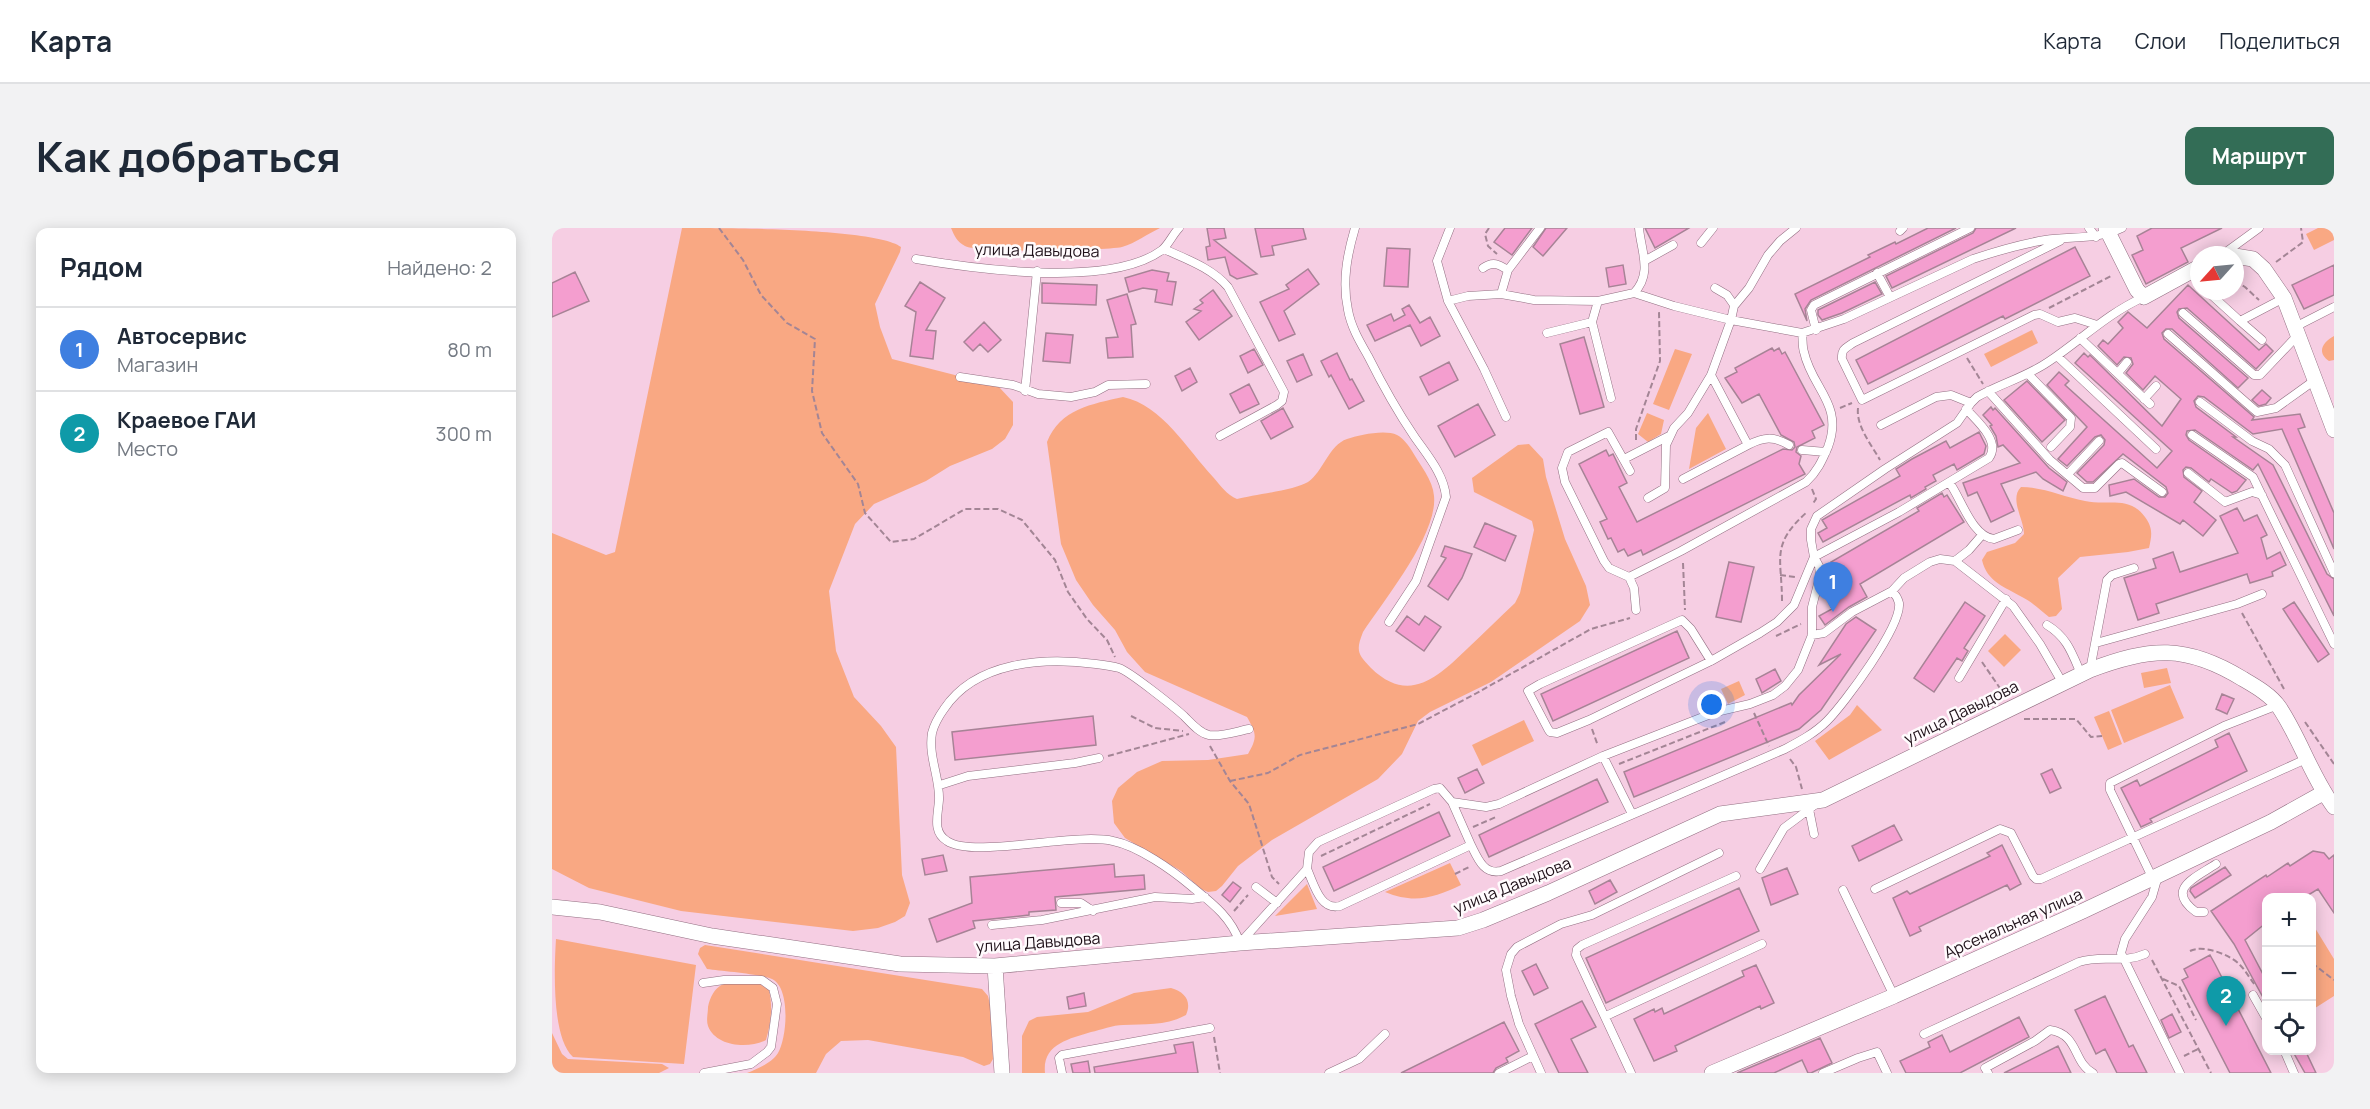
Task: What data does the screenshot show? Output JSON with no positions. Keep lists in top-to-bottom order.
{
  "streets": {
    "street": ["улица Давыдова", "Арсенальная улица"]
  },
  "crossings": [
    ["улица Давыдова", "Арсенальная улица"]
  ],
  "north": "bottom left",
  "page": {
    "header": "Карта",
    "nav": ["Карта", "Слои", "Поделиться"],
    "title": "Как добраться",
    "buttons": "Маршрут",
    "heading": ["Рядом", "Найдено: 2"],
    "list": [
      {
        "mark": "1",
        "name": "Автосервис",
        "note": "Магазин",
        "value": "80 m"
      },
      {
        "mark": "2",
        "name": "Краевое ГАИ",
        "note": "Место",
        "value": "300 m"
      }
    ],
    "pins": ["1", "2"],
    "map_buttons": ["+", "−"]
  }
}
